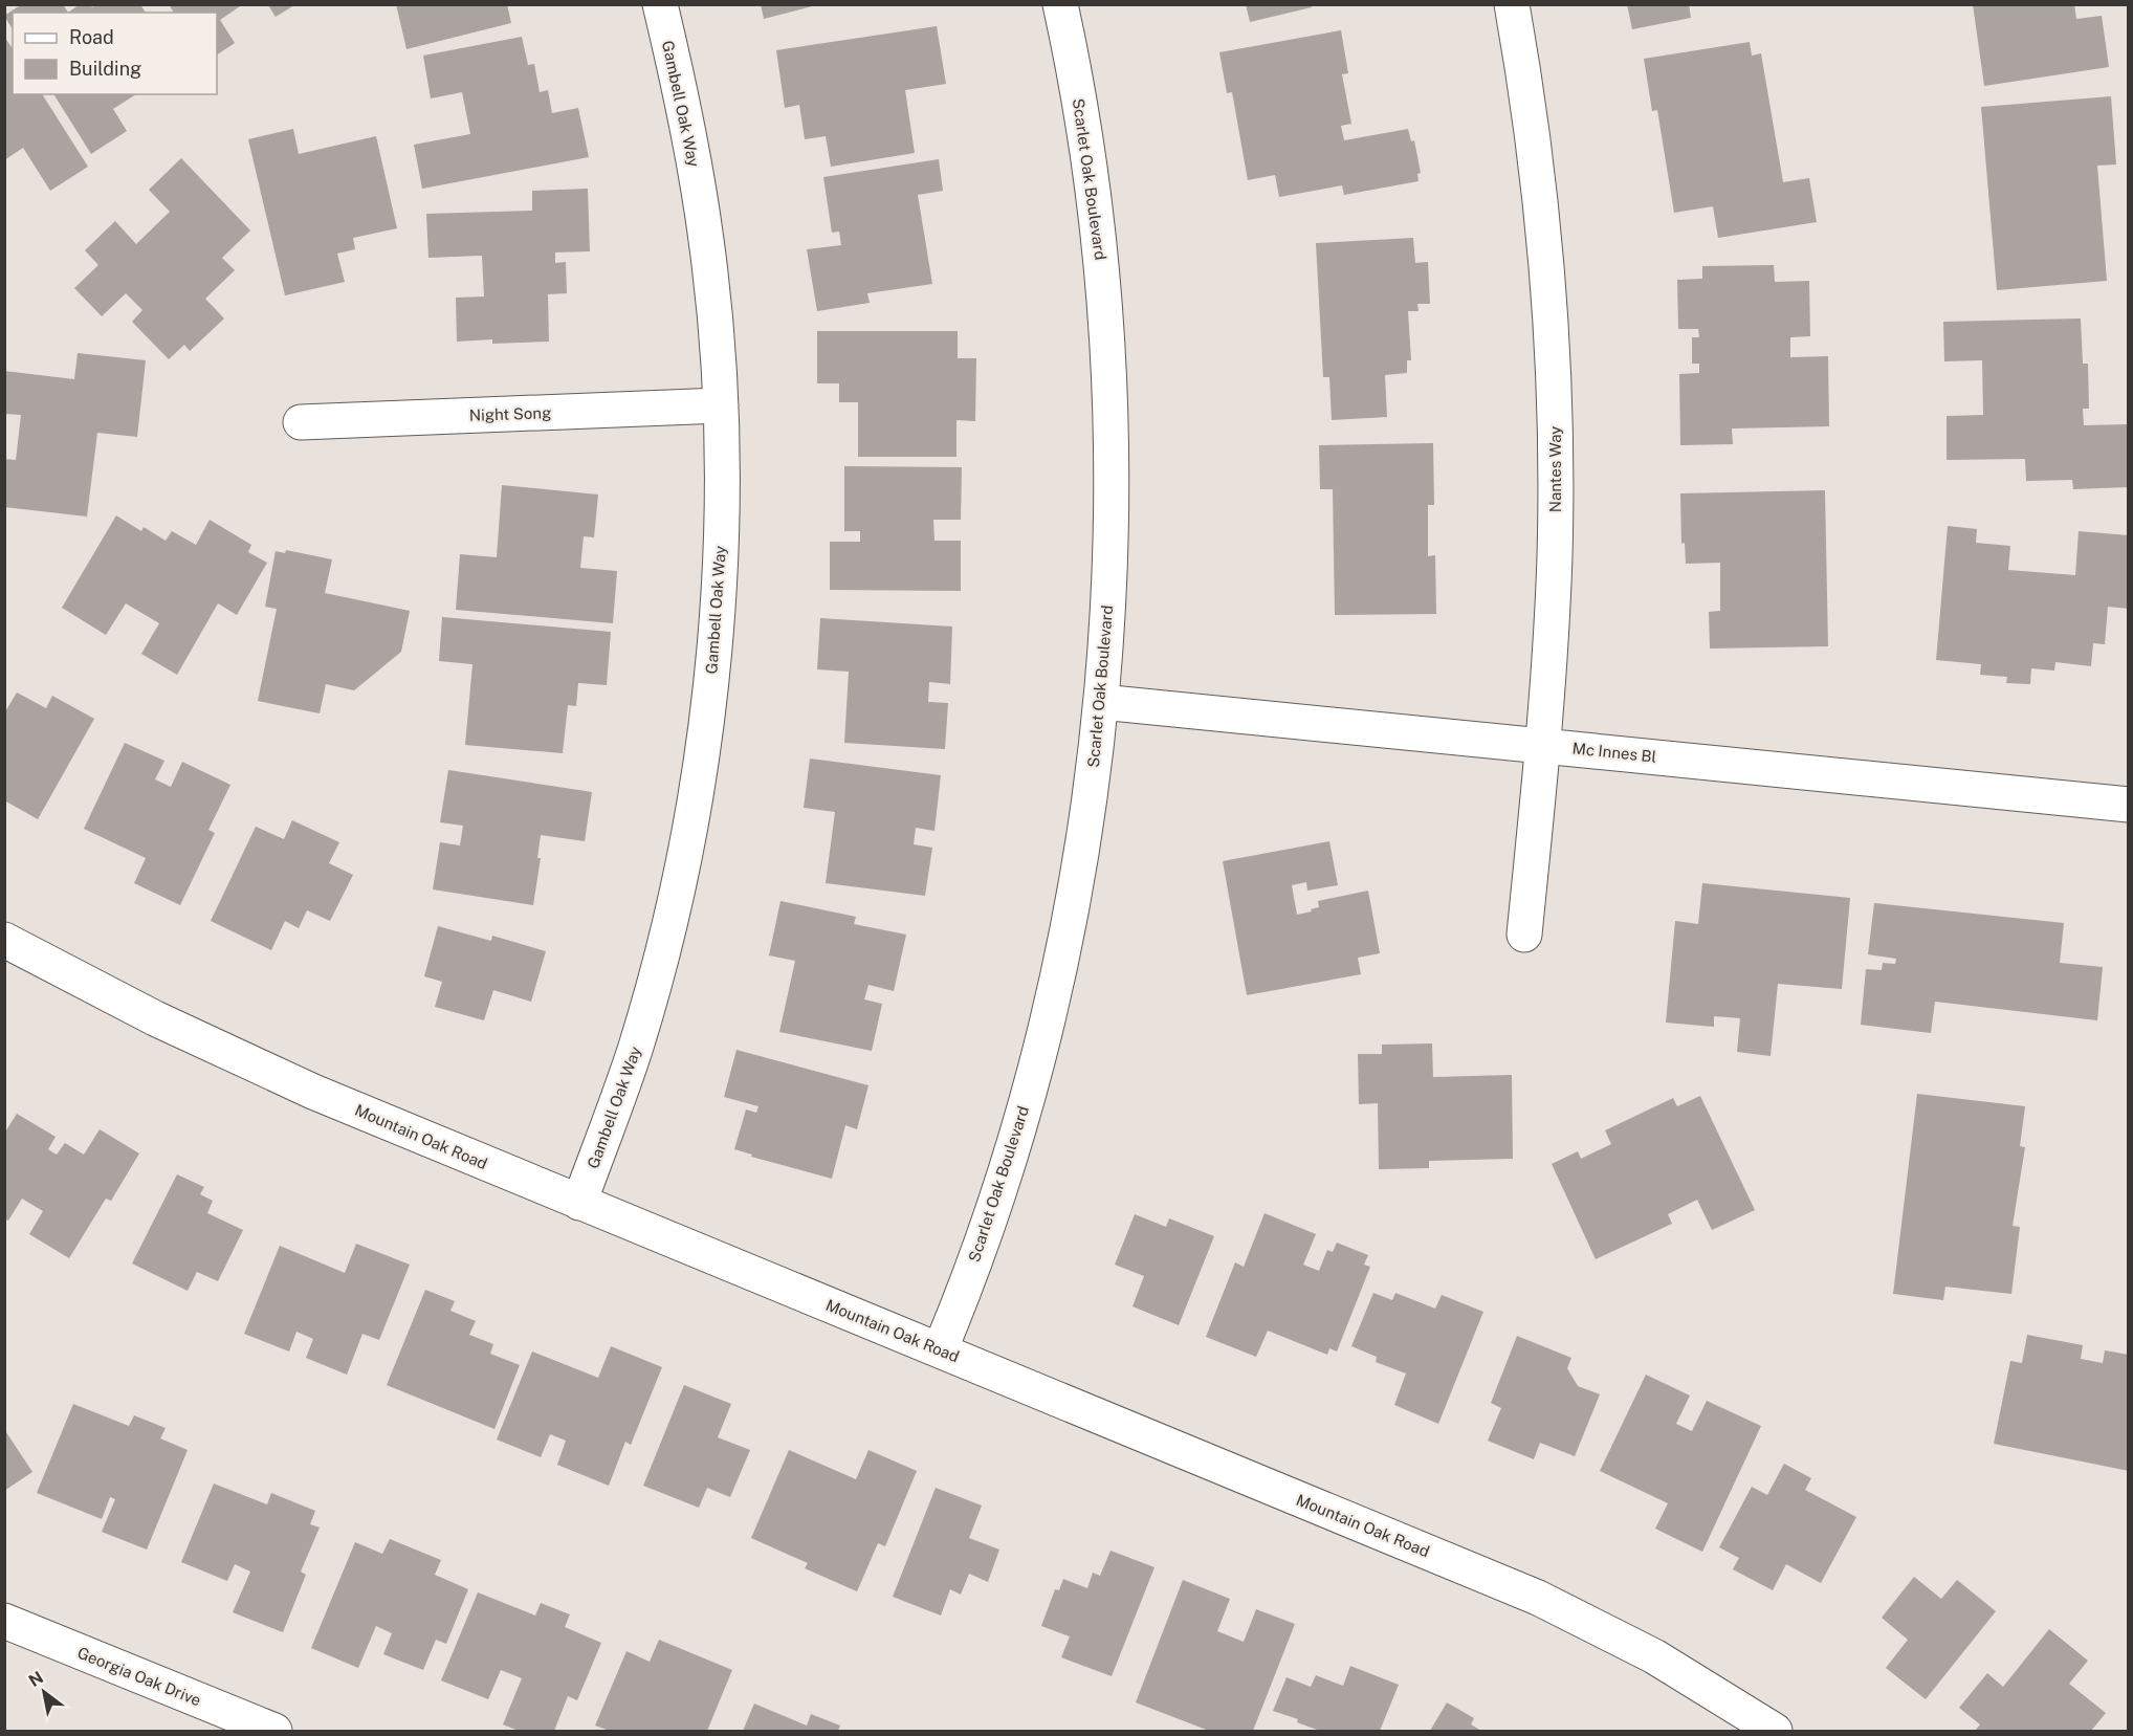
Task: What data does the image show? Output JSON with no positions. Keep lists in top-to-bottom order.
{
  "streets": {
    "street": [
      "Gambell Oak Way",
      "Scarlet Oak Boulevard",
      "Night Song",
      "Nantes Way",
      "Mc Innes Bl",
      "Mountain Oak Road",
      "Georgia Oak Drive"
    ]
  },
  "crossings": [
    ["Gambell Oak Way", "Night Song"],
    ["Gambell Oak Way", "Mountain Oak Road"],
    ["Scarlet Oak Boulevard", "Mc Innes Bl"],
    ["Scarlet Oak Boulevard", "Mountain Oak Road"],
    ["Nantes Way", "Mc Innes Bl"]
  ],
  "legend": ["Road", "Building"],
  "north": "top left"
}
